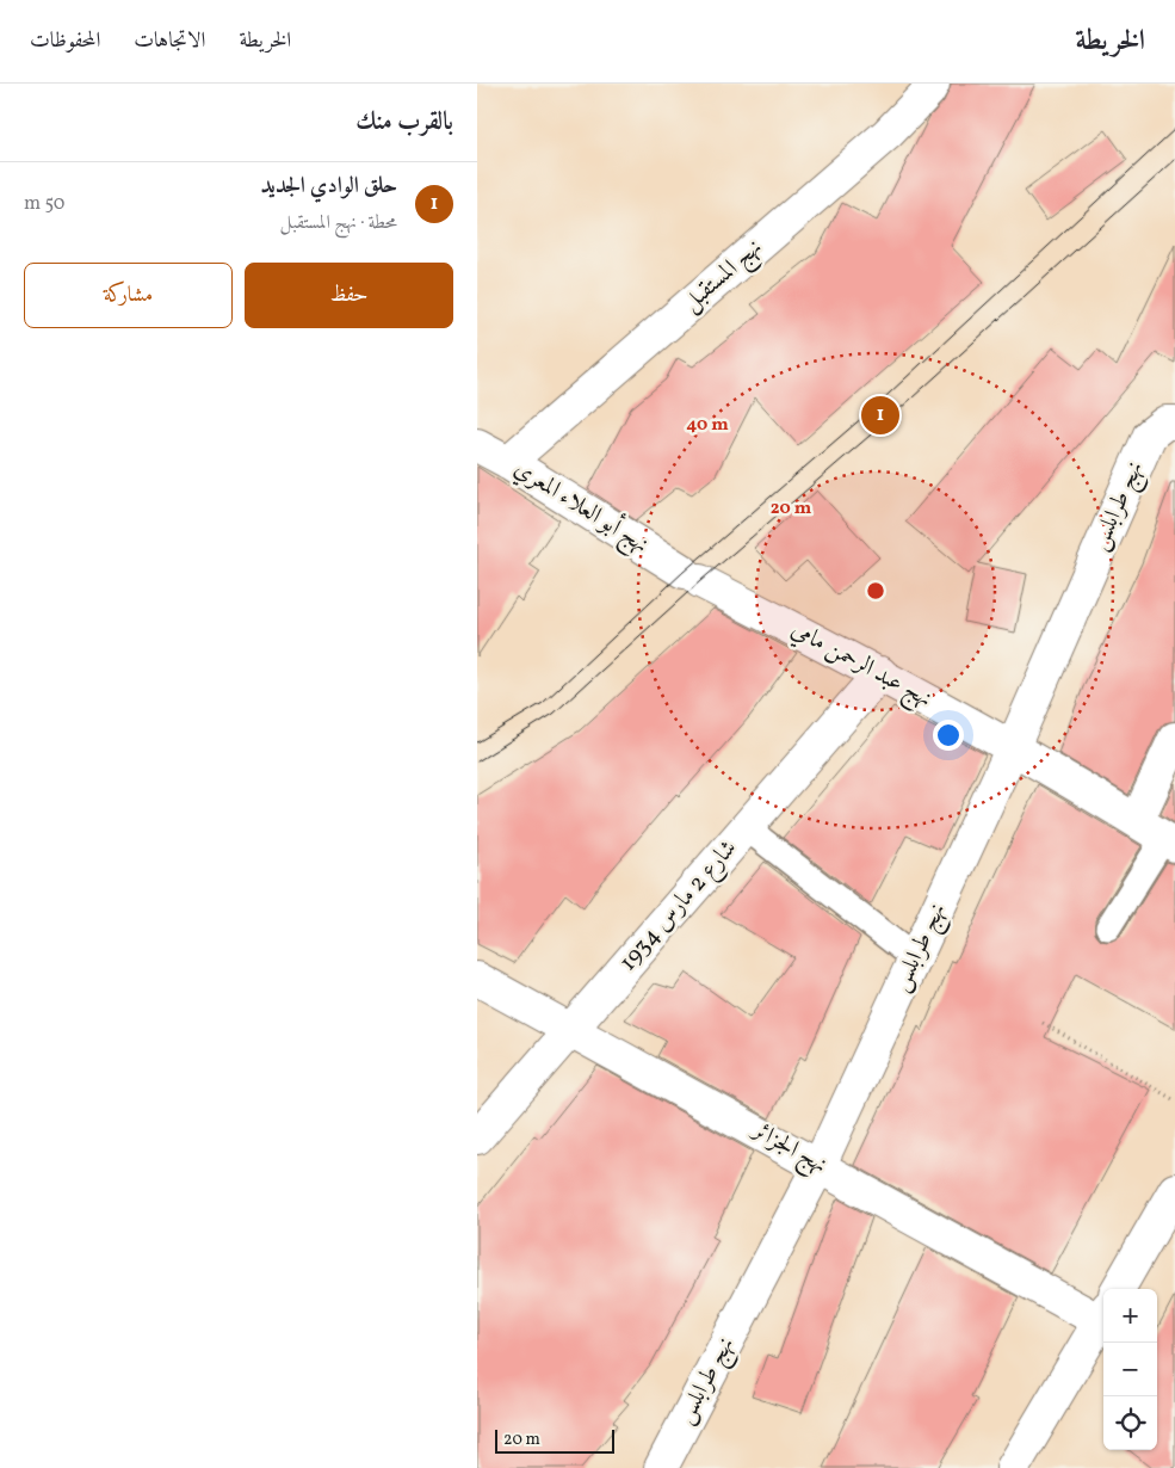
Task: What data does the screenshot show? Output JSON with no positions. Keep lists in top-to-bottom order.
{
  "streets": {
    "street": [
      "نهج المستقبل",
      "نهج طرابلس",
      "نهج أبو العلاء المعري",
      "نهج عبد الرحمن مامي",
      "شارع 2 مارس 1934",
      "نهج الجزائر"
    ]
  },
  "crossings": [
    ["نهج المستقبل", "نهج أبو العلاء المعري"],
    ["نهج طرابلس", "نهج عبد الرحمن مامي"],
    ["نهج طرابلس", "نهج الجزائر"],
    ["نهج أبو العلاء المعري", "نهج عبد الرحمن مامي"],
    ["نهج عبد الرحمن مامي", "شارع 2 مارس 1934"],
    ["شارع 2 مارس 1934", "نهج الجزائر"]
  ],
  "scale_bar": "20 m",
  "page": {
    "header": "الخريطة",
    "nav": ["الخريطة", "الاتجاهات", "المحفوظات"],
    "heading": "بالقرب منك",
    "list": [
      {
        "mark": "1",
        "name": "حلق الوادي الجديد",
        "note": "محطة · نهج المستقبل",
        "value": "50 m"
      }
    ],
    "buttons": ["حفظ", "مشاركة"],
    "pins": "1",
    "map_buttons": ["+", "−"],
    "scale": "20 m"
  },
  "rings": ["40 m", "20 m"]
}
